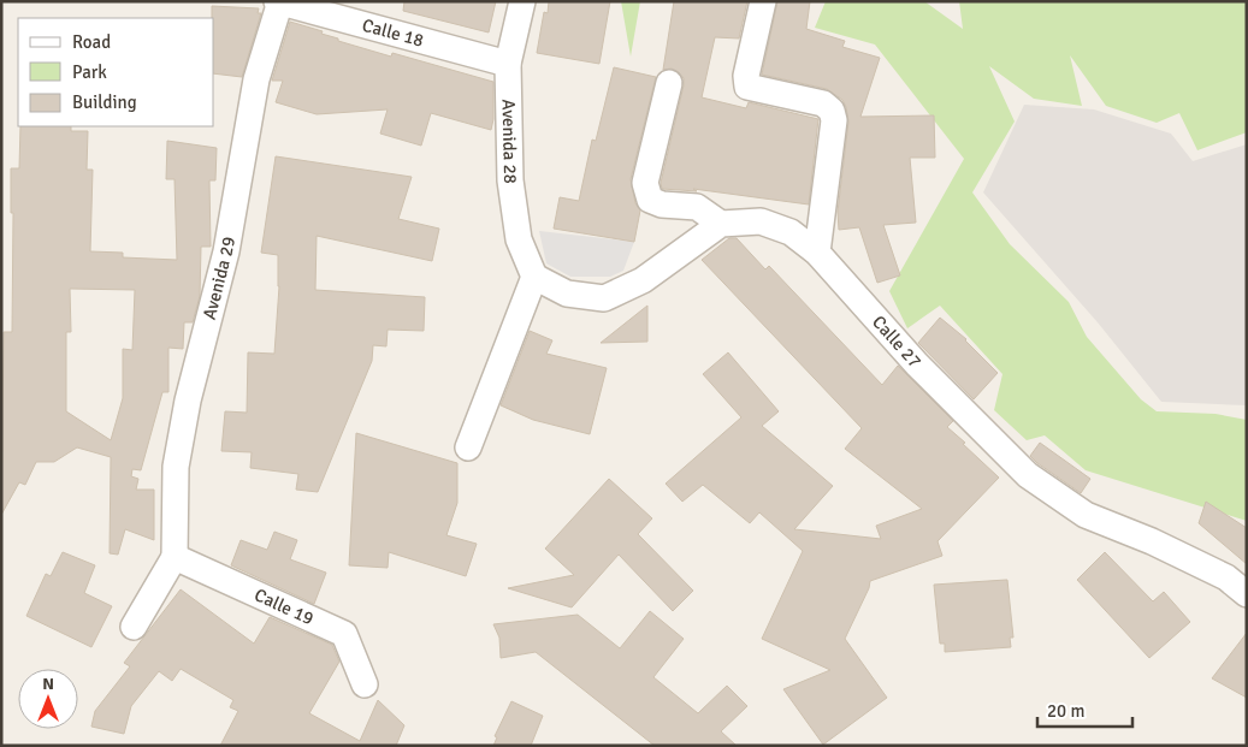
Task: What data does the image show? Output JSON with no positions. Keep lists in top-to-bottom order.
{
  "streets": {
    "street": [
      "Calle 18",
      "Avenida 28",
      "Avenida 29",
      "Calle 27",
      "Calle 19"
    ]
  },
  "crossings": [
    ["Calle 18", "Avenida 28"],
    ["Calle 18", "Avenida 29"],
    ["Avenida 29", "Calle 19"]
  ],
  "legend": ["Road", "Park", "Building"],
  "scale_bar": "20 m",
  "north": "top"
}
